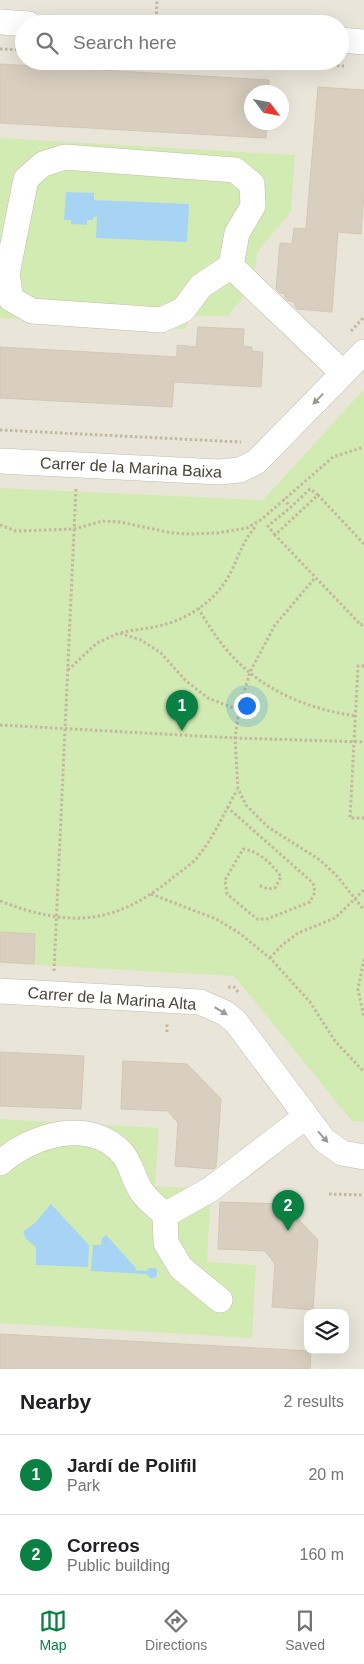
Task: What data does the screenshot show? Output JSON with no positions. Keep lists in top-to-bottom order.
{
  "streets": {
    "street": ["Carrer de la Marina Baixa", "Carrer de la Marina Alta"]
  },
  "one_way": ["Carrer de la Marina Baixa", "Carrer de la Marina Alta"],
  "north": "bottom right",
  "page": {
    "search": "Search here",
    "pins": ["1", "2"],
    "heading": ["Nearby", "2 results"],
    "list": [
      {
        "mark": "1",
        "name": "Jardí de Polifil",
        "note": "Park",
        "value": "20 m"
      },
      {
        "mark": "2",
        "name": "Correos",
        "note": "Public building",
        "value": "160 m"
      }
    ],
    "nav": ["Map", "Directions", "Saved"]
  }
}
